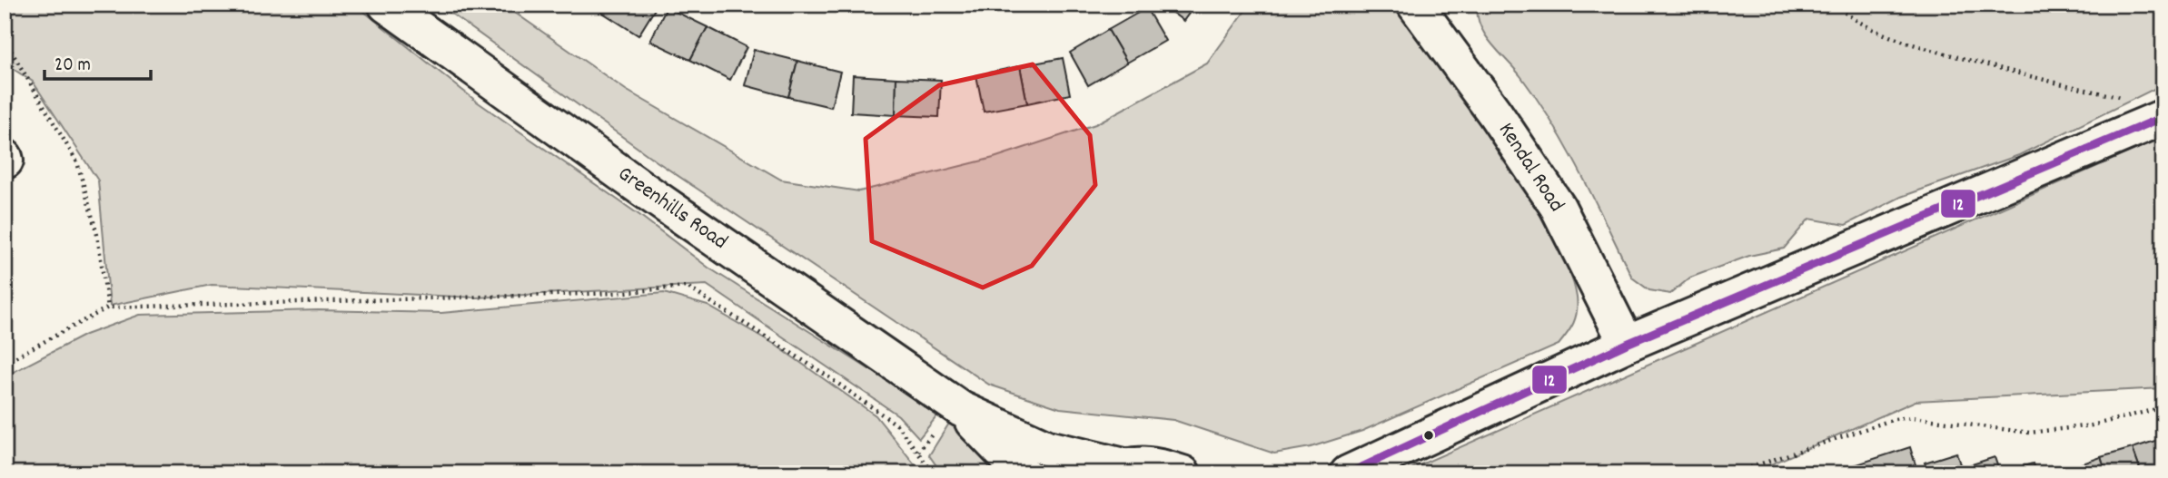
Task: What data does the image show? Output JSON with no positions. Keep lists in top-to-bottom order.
{
  "streets": {
    "street": ["Kendal Road", "Greenhills Road"]
  },
  "lines": ["transit line 12"],
  "scale_bar": "20 m"
}
